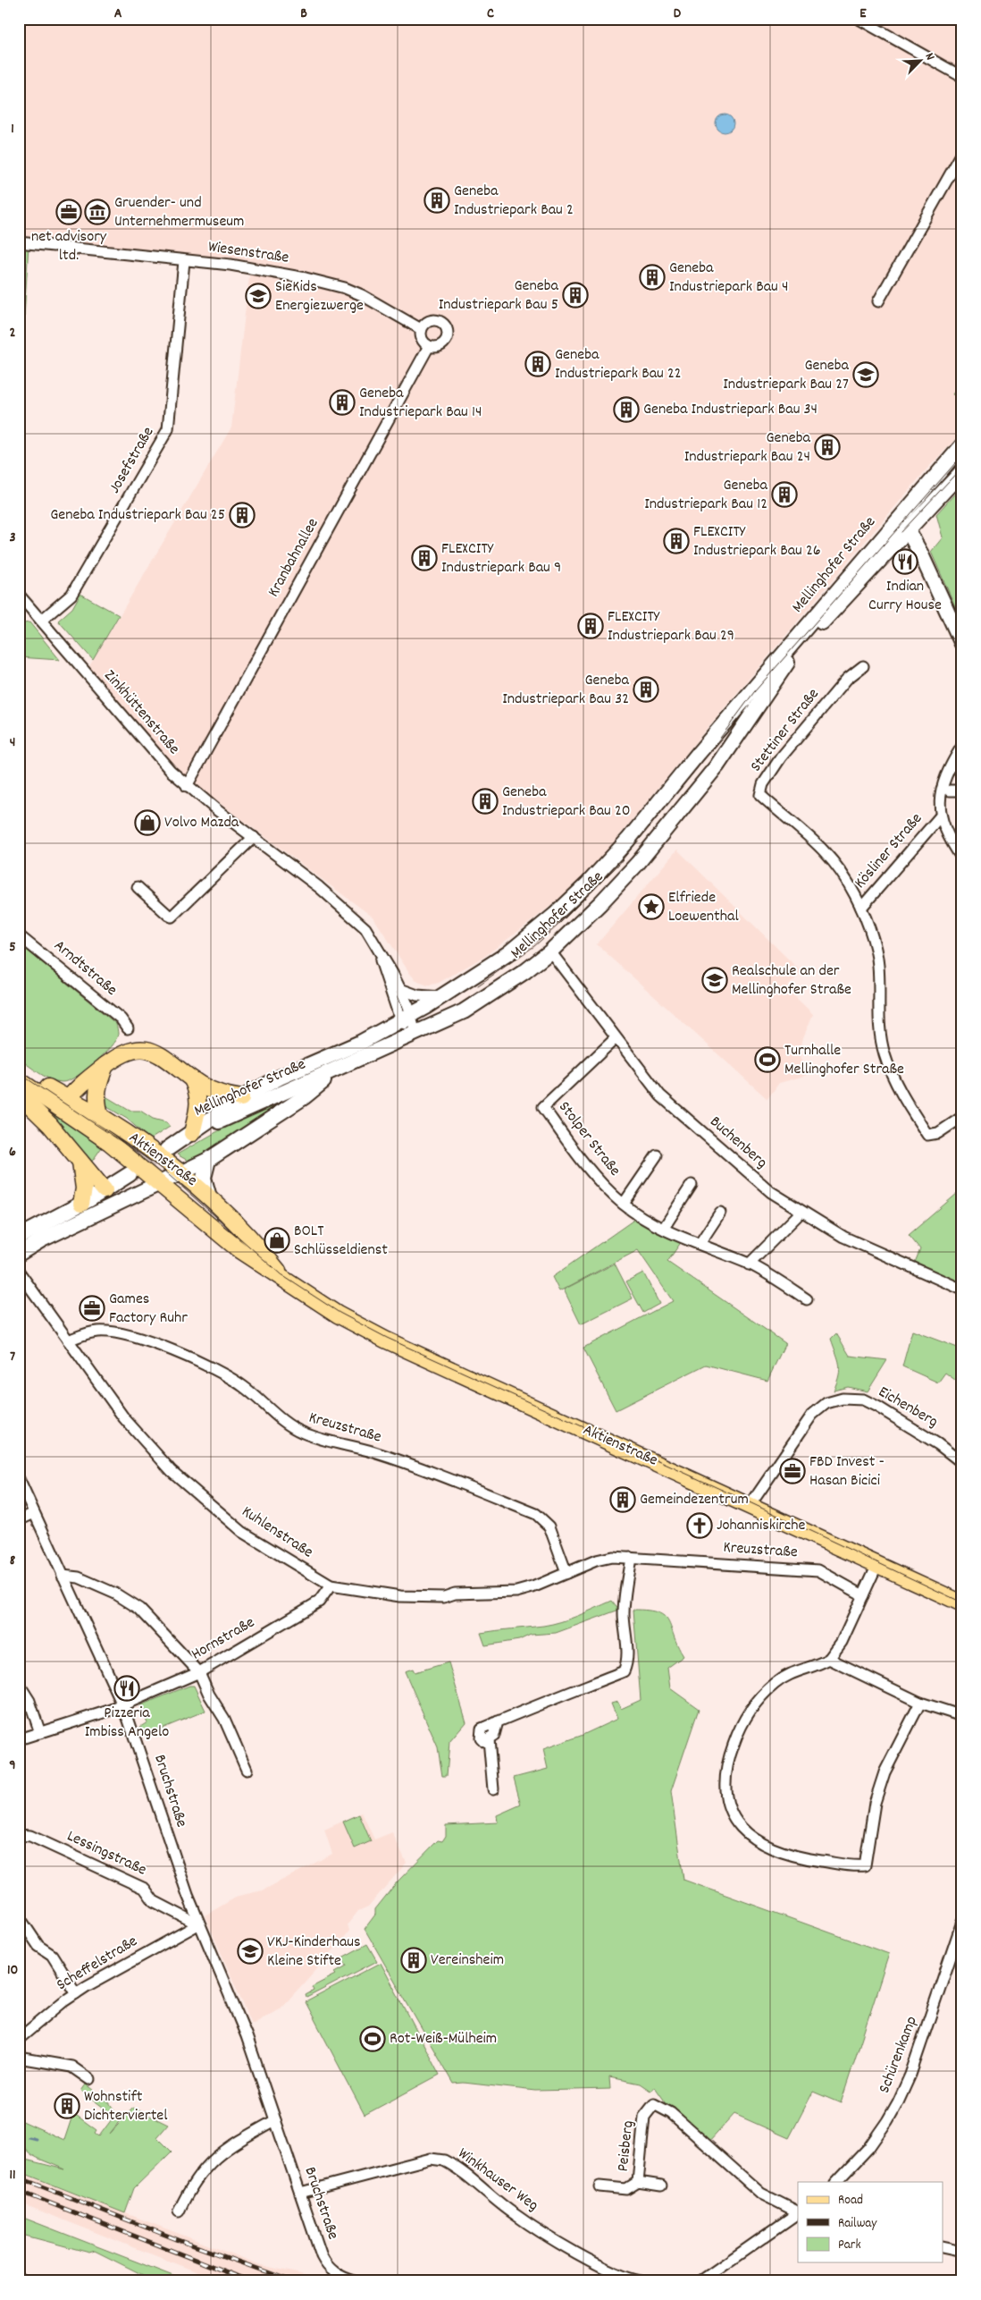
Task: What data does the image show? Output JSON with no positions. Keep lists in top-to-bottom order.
{
  "streets": {
    "main road": ["Mellinghofer Straße", "Aktienstraße"],
    "street": [
      "Wiesenstraße",
      "Josefstraße",
      "Kranbahnallee",
      "Zinkhüttenstraße",
      "Stettiner Straße",
      "Kösliner Straße",
      "Arndtstraße",
      "Stolper Straße",
      "Buchenberg",
      "Eichenberg",
      "Kreuzstraße",
      "Kuhlenstraße",
      "Hornstraße",
      "Bruchstraße",
      "Lessingstraße",
      "Scheffelstraße",
      "Schürenkamp",
      "Peisberg",
      "Winkhauser Weg"
    ]
  },
  "crossings": [
    ["Wiesenstraße", "Josefstraße"],
    ["Wiesenstraße", "Kranbahnallee"],
    ["Josefstraße", "Zinkhüttenstraße"],
    ["Kranbahnallee", "Zinkhüttenstraße"],
    ["Mellinghofer Straße", "Zinkhüttenstraße"],
    ["Mellinghofer Straße", "Buchenberg"],
    ["Stettiner Straße", "Kösliner Straße"],
    ["Stolper Straße", "Buchenberg"],
    ["Aktienstraße", "Eichenberg"],
    ["Kreuzstraße", "Kuhlenstraße"],
    ["Kuhlenstraße", "Hornstraße"],
    ["Hornstraße", "Bruchstraße"],
    ["Bruchstraße", "Lessingstraße"],
    ["Bruchstraße", "Scheffelstraße"],
    ["Bruchstraße", "Winkhauser Weg"],
    ["Lessingstraße", "Scheffelstraße"]
  ],
  "places": {
    "building": [
      "Geneba Industriepark Bau 2",
      "Geneba Industriepark Bau 4",
      "Geneba Industriepark Bau 5",
      "Geneba Industriepark Bau 22",
      "Geneba Industriepark Bau 14",
      "Geneba Industriepark Bau 34",
      "Geneba Industriepark Bau 24",
      "Geneba Industriepark Bau 12",
      "Geneba Industriepark Bau 25",
      "FLEXCITY Industriepark Bau 26",
      "FLEXCITY Industriepark Bau 9",
      "FLEXCITY Industriepark Bau 29",
      "Geneba Industriepark Bau 32",
      "Geneba Industriepark Bau 20",
      "Gemeindezentrum",
      "Vereinsheim",
      "Wohnstift Dichterviertel"
    ],
    "office": ["net advisory ltd.", "Games Factory Ruhr", "FBD Invest - Hasan Bicici"],
    "museum": ["Gruender- und Unternehmermuseum"],
    "school or university": [
      "SieKids Energiezwerge",
      "Geneba Industriepark Bau 27",
      "Realschule an der Mellinghofer Straße",
      "VKJ-Kinderhaus Kleine Stifte"
    ],
    "restaurant": ["Indian Curry House", "Pizzeria Imbiss Angelo"],
    "shop": ["Volvo Mazda", "BOLT Schlüsseldienst"],
    "place": ["Elfriede Loewenthal"],
    "sports": ["Turnhalle Mellinghofer Straße", "Rot-Weiß-Mülheim"],
    "church": ["Johanniskirche"]
  },
  "legend": ["Road", "Railway", "Park"],
  "north": "top right",
  "grid": {
    "columns": [
      "A",
      "B",
      "C",
      "D",
      "E"
    ],
    "rows": [
      "1",
      "2",
      "3",
      "4",
      "5",
      "6",
      "7",
      "8",
      "9",
      "10",
      "11"
    ]
  }
}
